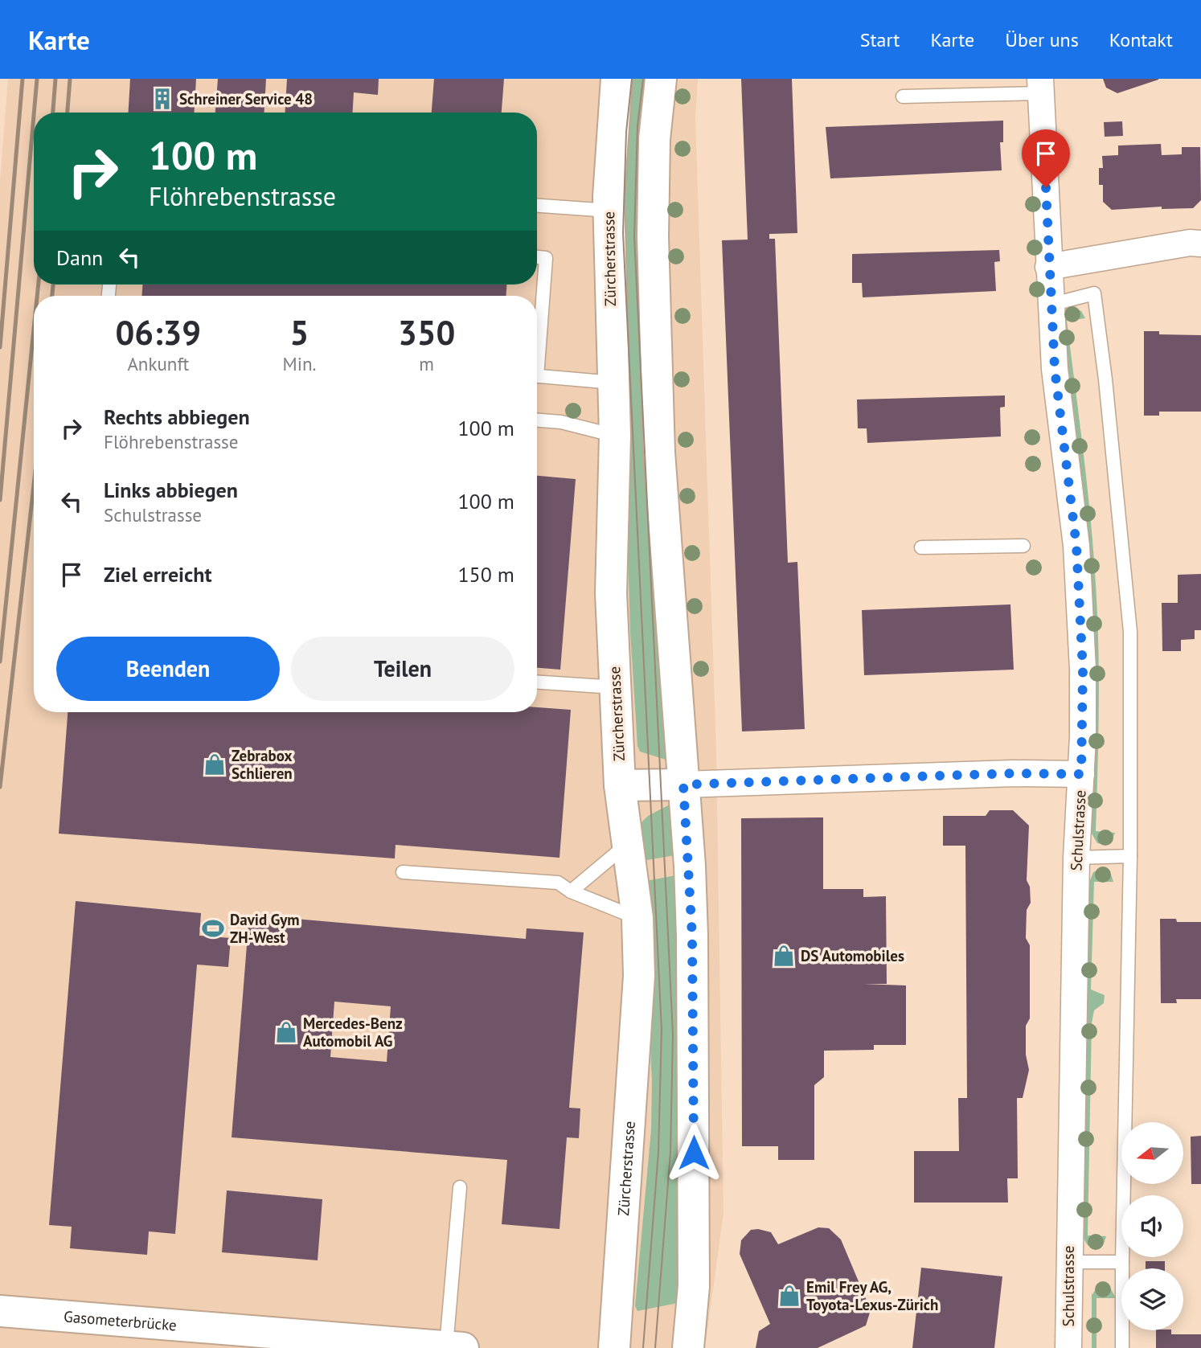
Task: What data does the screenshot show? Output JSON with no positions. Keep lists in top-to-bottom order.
{
  "streets": {
    "main road": ["Zürcherstrasse", "Gasometerbrücke"],
    "street": ["Schulstrasse"]
  },
  "places": {
    "building": ["Schreiner Service 48"],
    "shop": [
      "Zebrabox Schlieren",
      "DS Automobiles",
      "Mercedes-Benz Automobil AG",
      "Emil Frey AG, Toyota-Lexus-Zürich"
    ],
    "sports": ["David Gym ZH-West"]
  },
  "north": "left",
  "page": {
    "header": "Karte",
    "nav": [
      "Start",
      "Karte",
      "Über uns",
      "Kontakt"
    ],
    "turn": ["100 m", "Flöhrebenstrasse"],
    "then": "Dann",
    "eta": [
      "06:39",
      "Ankunft",
      "5",
      "Min.",
      "350",
      "m"
    ],
    "list": [
      {
        "name": "Rechts abbiegen",
        "note": "Flöhrebenstrasse",
        "value": "100 m"
      },
      {
        "name": "Links abbiegen",
        "note": "Schulstrasse",
        "value": "100 m"
      },
      {
        "name": "Ziel erreicht",
        "value": "150 m"
      }
    ],
    "buttons": ["Beenden", "Teilen"]
  }
}
